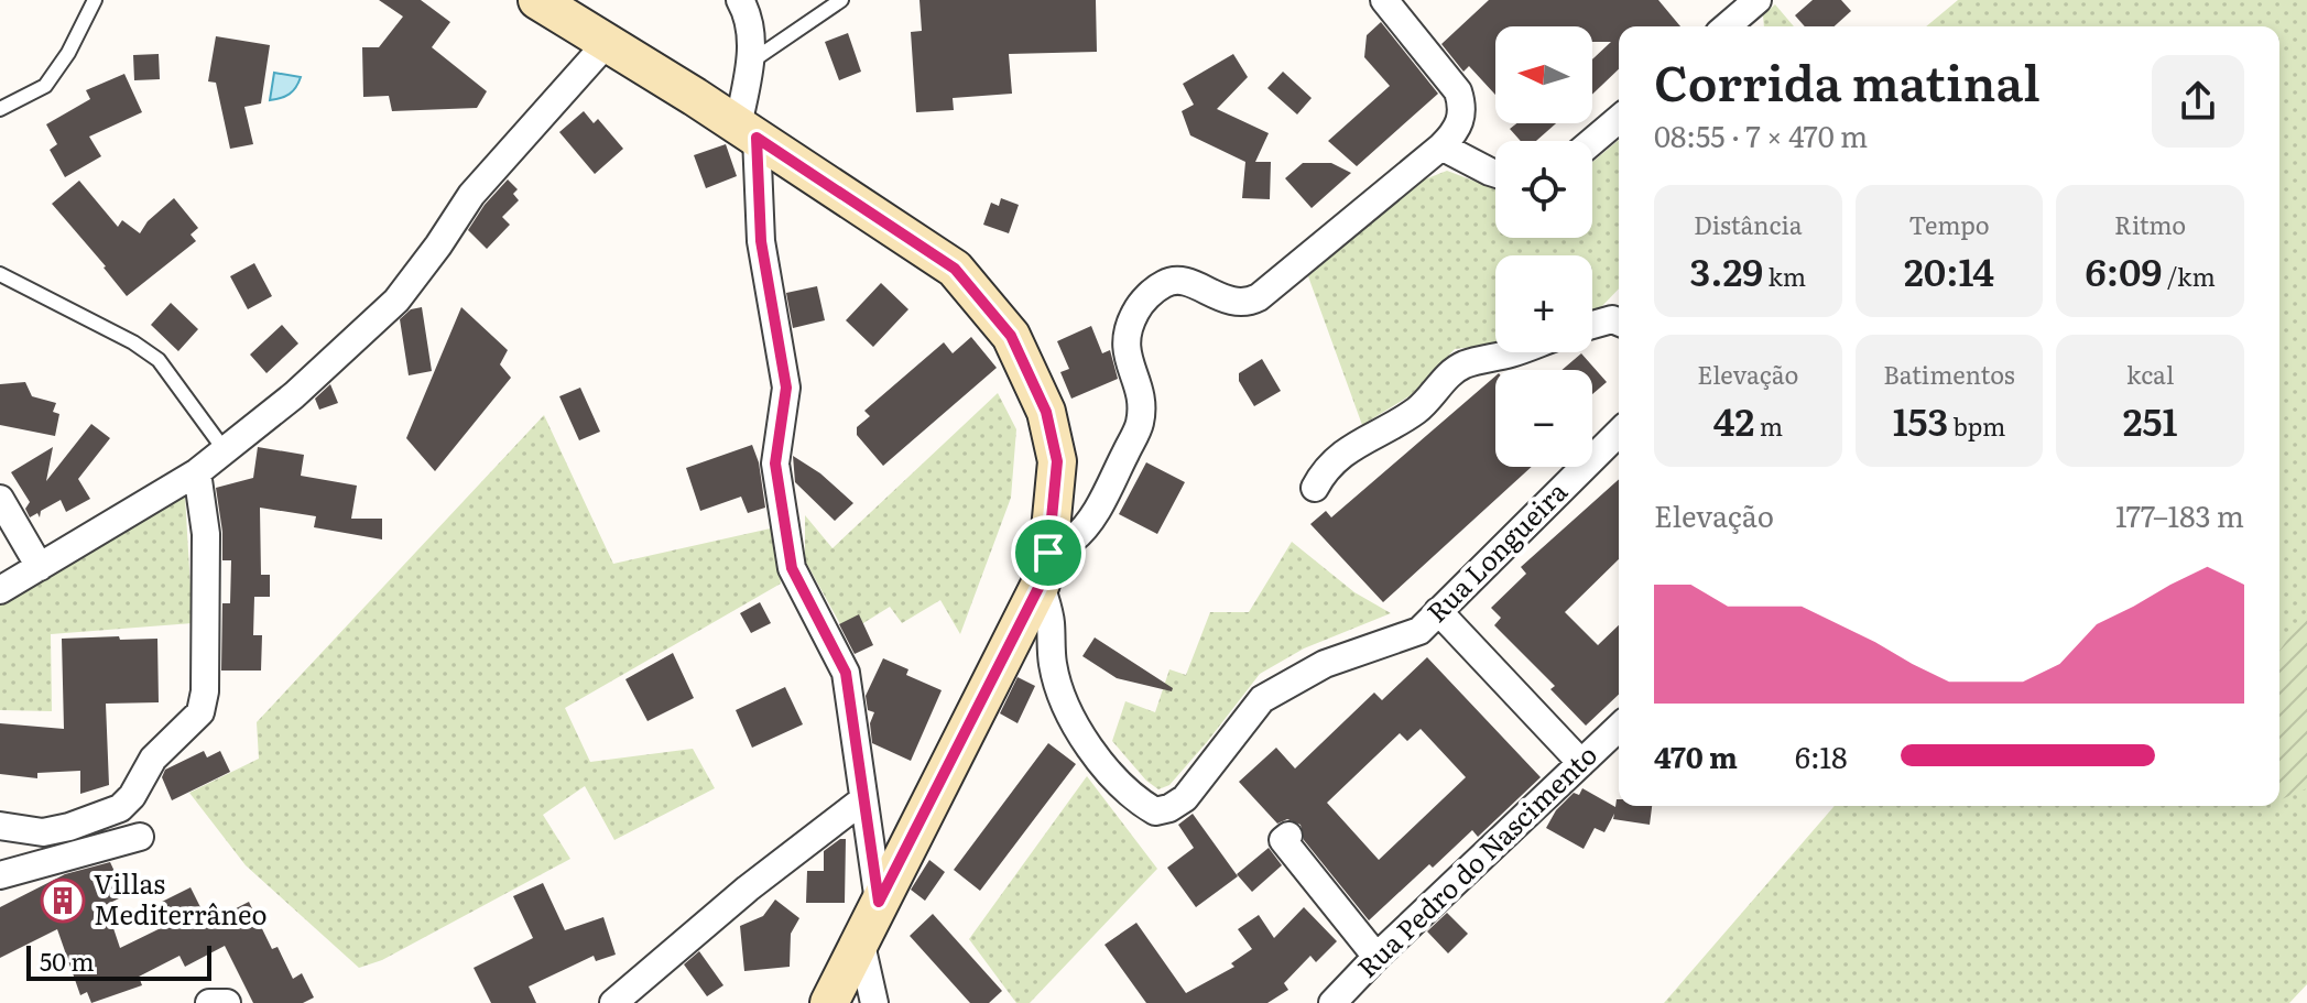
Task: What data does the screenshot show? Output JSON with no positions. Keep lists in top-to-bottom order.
{
  "streets": {
    "street": ["Rua Longueira", "Rua Pedro do Nascimento"]
  },
  "places": {
    "building": ["Villas Mediterrâneo"]
  },
  "scale_bar": "50 m",
  "north": "left",
  "page": {
    "map_buttons": ["+", "−"],
    "heading": ["Corrida matinal", "08:55 · 7 × 470 m"],
    "stats": [
      ["Distância", "3.29 km"],
      ["Tempo", "20:14"],
      ["Ritmo", "6:09 /km"],
      ["Elevação", "42 m"],
      ["Batimentos", "153 bpm"],
      ["kcal", "251"]
    ],
    "chart": ["Elevação", "177–183 m"],
    "list": [
      {
        "name": "470 m",
        "note": "6:18"
      }
    ],
    "scale": "50 m"
  }
}
